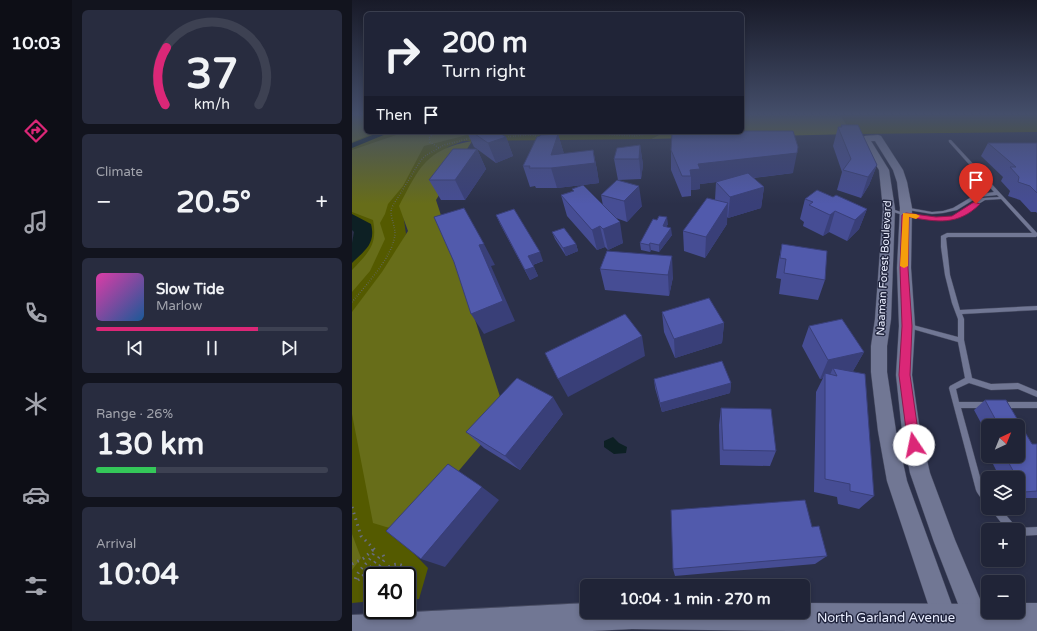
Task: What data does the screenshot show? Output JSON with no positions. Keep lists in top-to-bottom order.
{
  "streets": {
    "main road": ["North Garland Avenue"],
    "street": ["Naaman Forest Boulevard"]
  },
  "crossings": [
    ["Naaman Forest Boulevard", "North Garland Avenue"]
  ],
  "north": "top right",
  "page": {
    "tabs": "10:03",
    "turn": ["200 m", "Turn right"],
    "then": "Then",
    "tile": [
      "Climate",
      ["Range · 26%", "130 km"],
      ["Arrival", "10:04"]
    ],
    "heat": ["−", "20.5°", "+"],
    "song": ["Slow Tide", "Marlow"],
    "map_buttons": ["+", "−"],
    "limit": "40",
    "trip": "10:04 · 1 min · 270 m",
    "gauge": ["37", "km/h"]
  }
}
